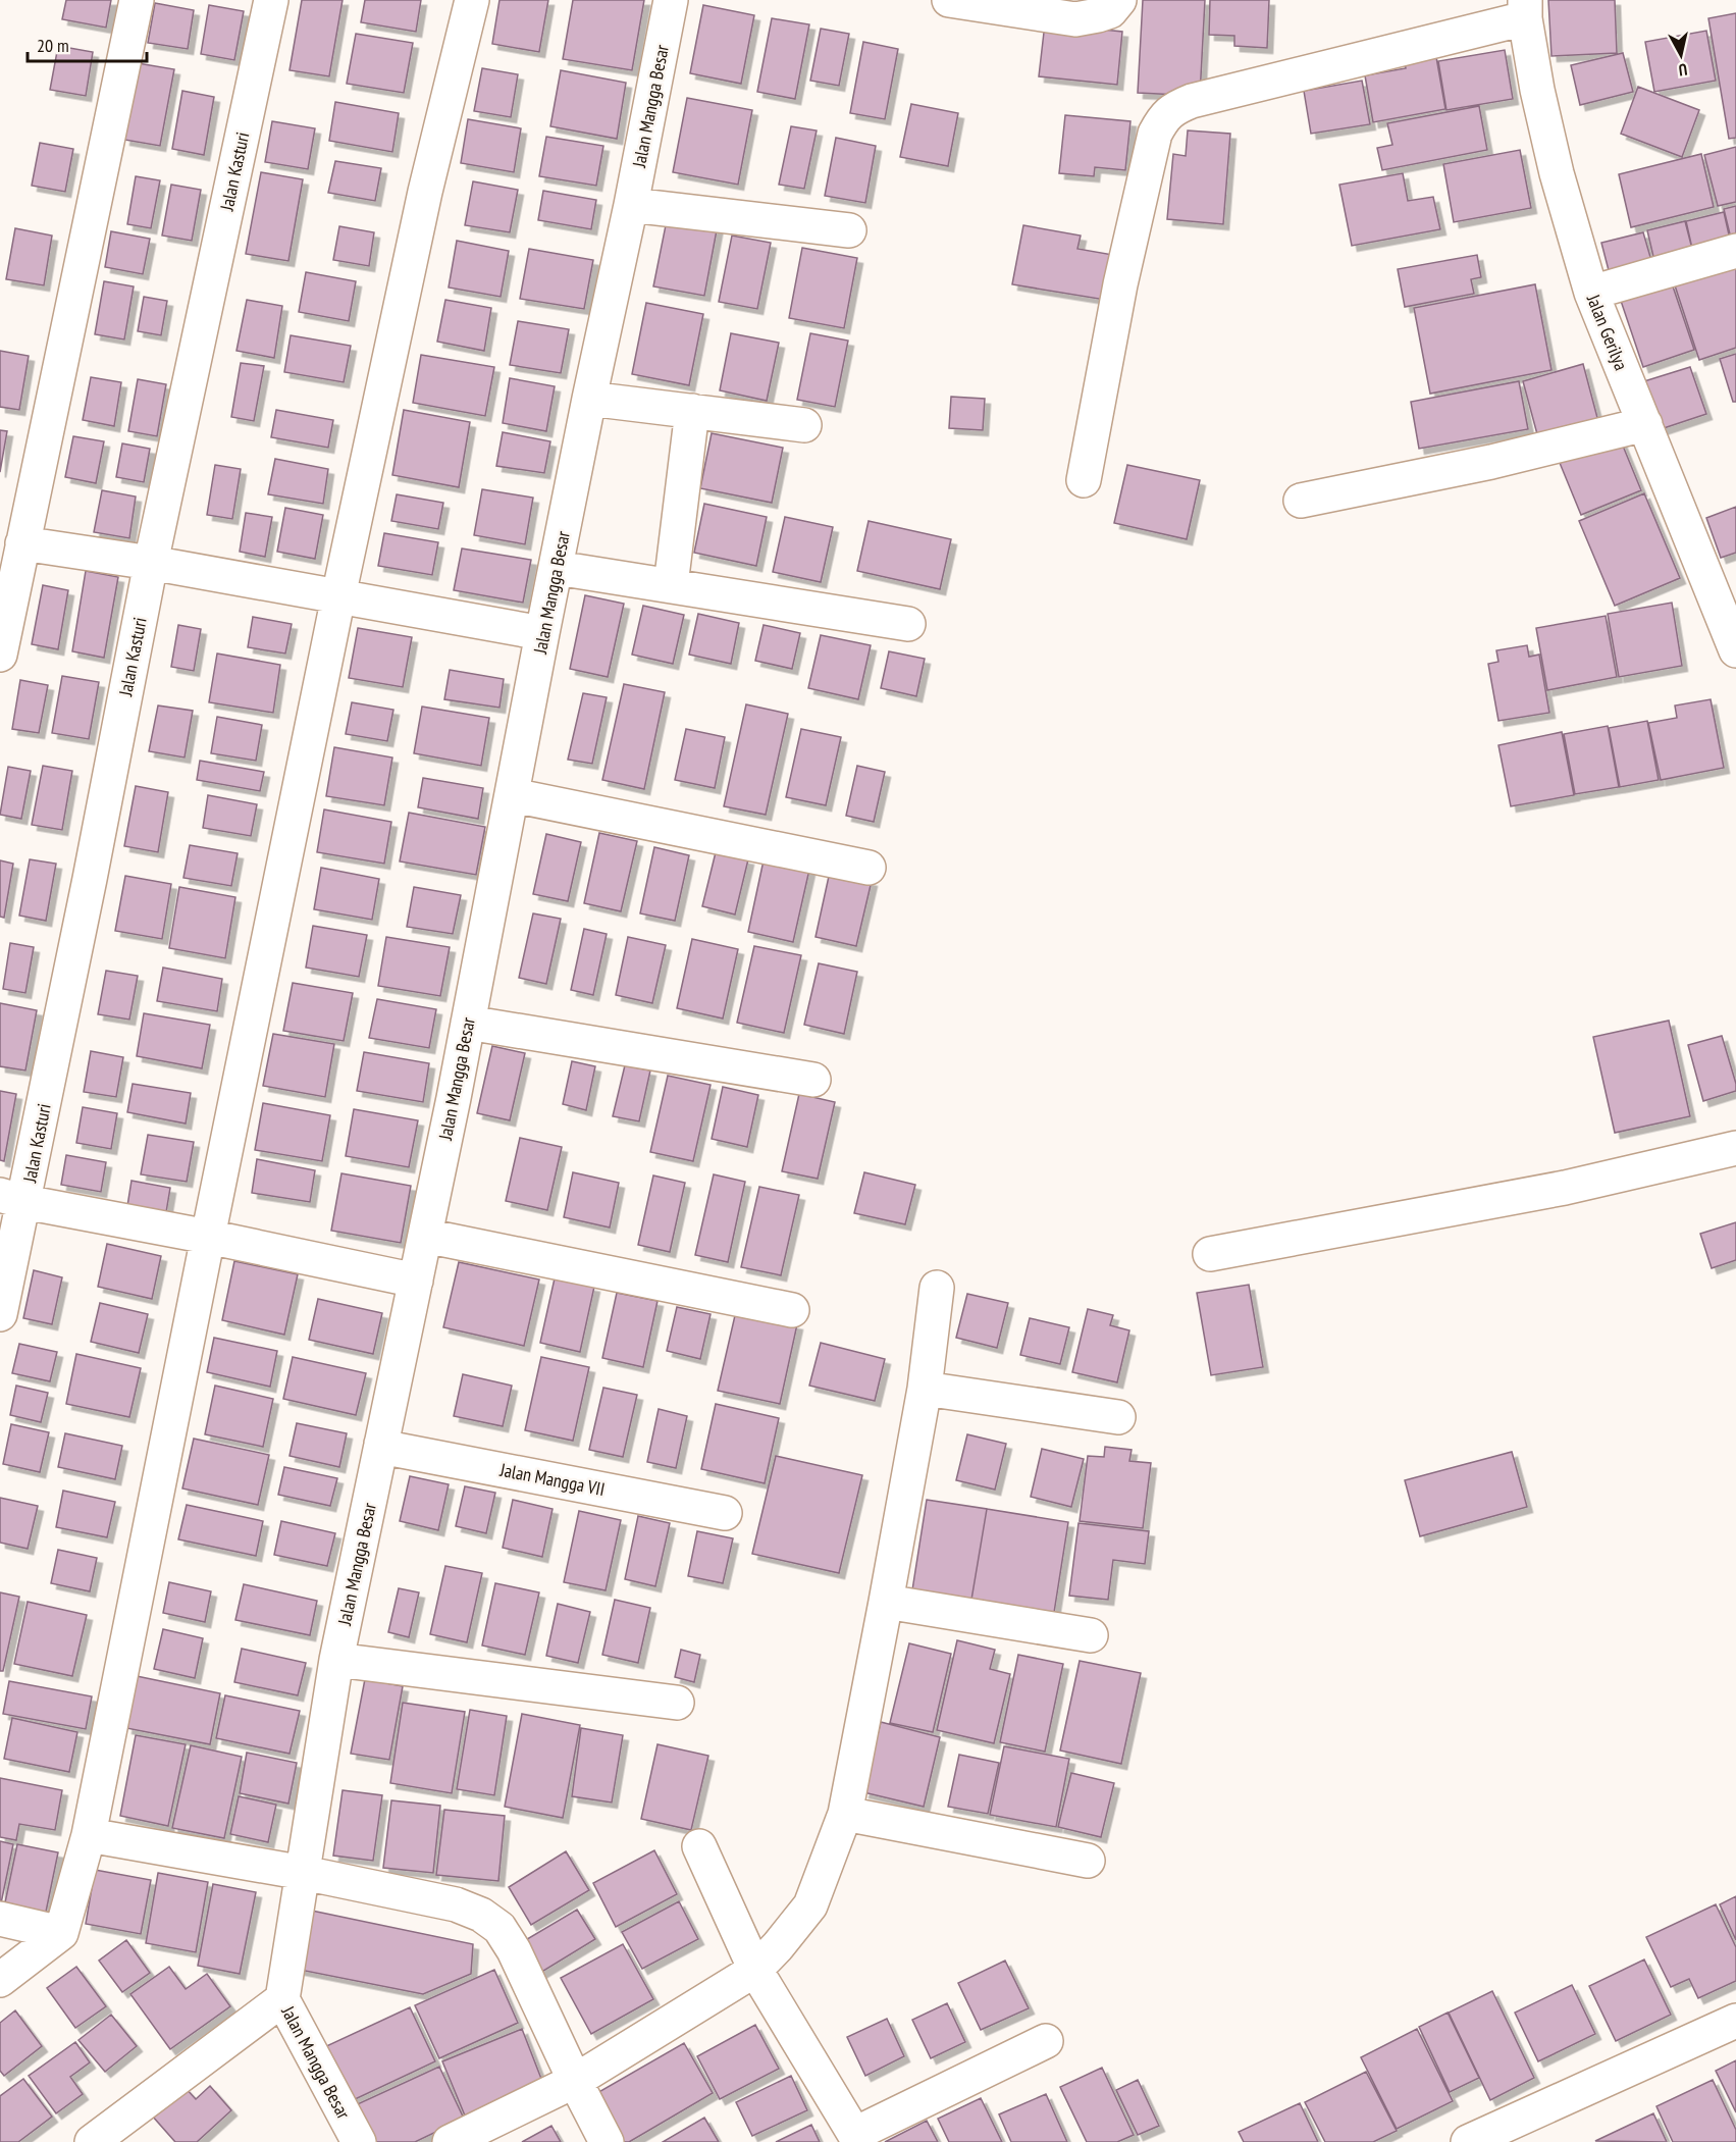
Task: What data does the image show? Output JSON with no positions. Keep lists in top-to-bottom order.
{
  "streets": {
    "street": [
      "Jalan Mangga Besar",
      "Jalan Kasturi",
      "Jalan Gerilya",
      "Jalan Mangga VII"
    ]
  },
  "crossings": [
    ["Jalan Mangga Besar", "Jalan Mangga VII"]
  ],
  "scale_bar": "20 m",
  "north": "bottom"
}
